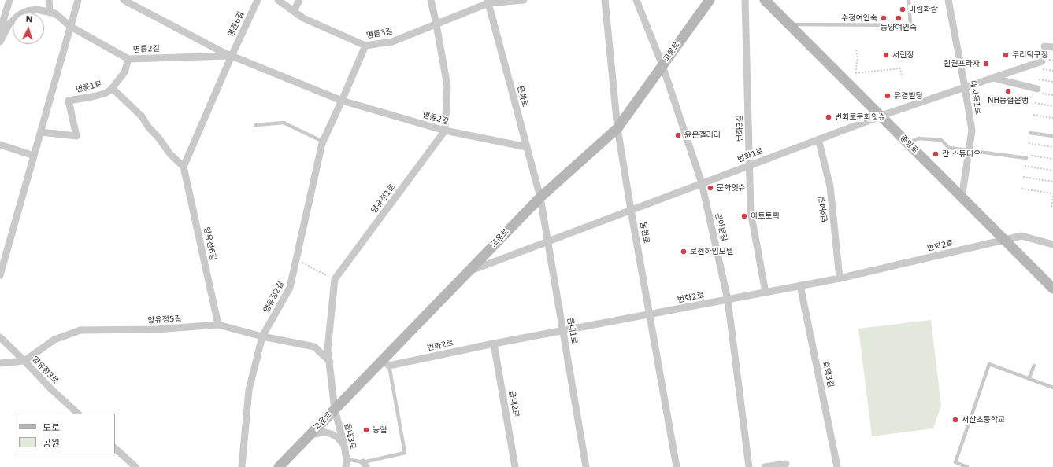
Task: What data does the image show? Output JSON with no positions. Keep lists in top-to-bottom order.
{
  "streets": {
    "street": [
      "명륜6길",
      "명륜3길",
      "명륜2길",
      "고운로",
      "명륜1로",
      "문화로",
      "대사동1로",
      "번화3길",
      "중앙로",
      "번화1로",
      "양유정1로",
      "번화4길",
      "관아문길",
      "동헌로",
      "양유정6길",
      "번화2로",
      "양유정2길",
      "양유정5길",
      "읍내1로",
      "양유정3로",
      "효행3길",
      "읍내2로",
      "읍내3로"
    ]
  },
  "crossings": [
    ["명륜6길", "명륜2길"],
    ["명륜3길", "문화로"],
    ["명륜2길", "명륜1로"],
    ["명륜2길", "문화로"],
    ["명륜2길", "양유정1로"],
    ["명륜2길", "양유정2길"],
    ["고운로", "문화로"],
    ["고운로", "번화1로"],
    ["고운로", "관아문길"],
    ["고운로", "동헌로"],
    ["고운로", "번화2로"],
    ["고운로", "읍내1로"],
    ["고운로", "읍내3로"],
    ["문화로", "읍내1로"],
    ["대사동1로", "중앙로"],
    ["대사동1로", "번화1로"],
    ["번화3길", "번화1로"],
    ["번화3길", "번화2로"],
    ["중앙로", "번화1로"],
    ["중앙로", "번화2로"],
    ["번화1로", "번화4길"],
    ["번화1로", "관아문길"],
    ["번화1로", "동헌로"],
    ["번화1로", "읍내1로"],
    ["번화4길", "번화2로"],
    ["관아문길", "번화2로"],
    ["동헌로", "번화2로"],
    ["양유정6길", "양유정5길"],
    ["번화2로", "읍내1로"],
    ["번화2로", "효행3길"],
    ["번화2로", "읍내2로"],
    ["양유정2길", "양유정5길"],
    ["양유정5길", "양유정3로"]
  ],
  "places": [
    "미림화랑",
    "수정여인숙",
    "동양여인숙",
    "서린장",
    "우리탁구장",
    "원권프라자",
    "NH농협은행",
    "유경빌딩",
    "번화로문화잇슈",
    "윤은갤러리",
    "칸 스튜디오",
    "문화잇슈",
    "아트토픽",
    "로젠하임모텔",
    "서산초등학교",
    "농협"
  ],
  "legend": ["도로", "공원"],
  "north": "top"
}
